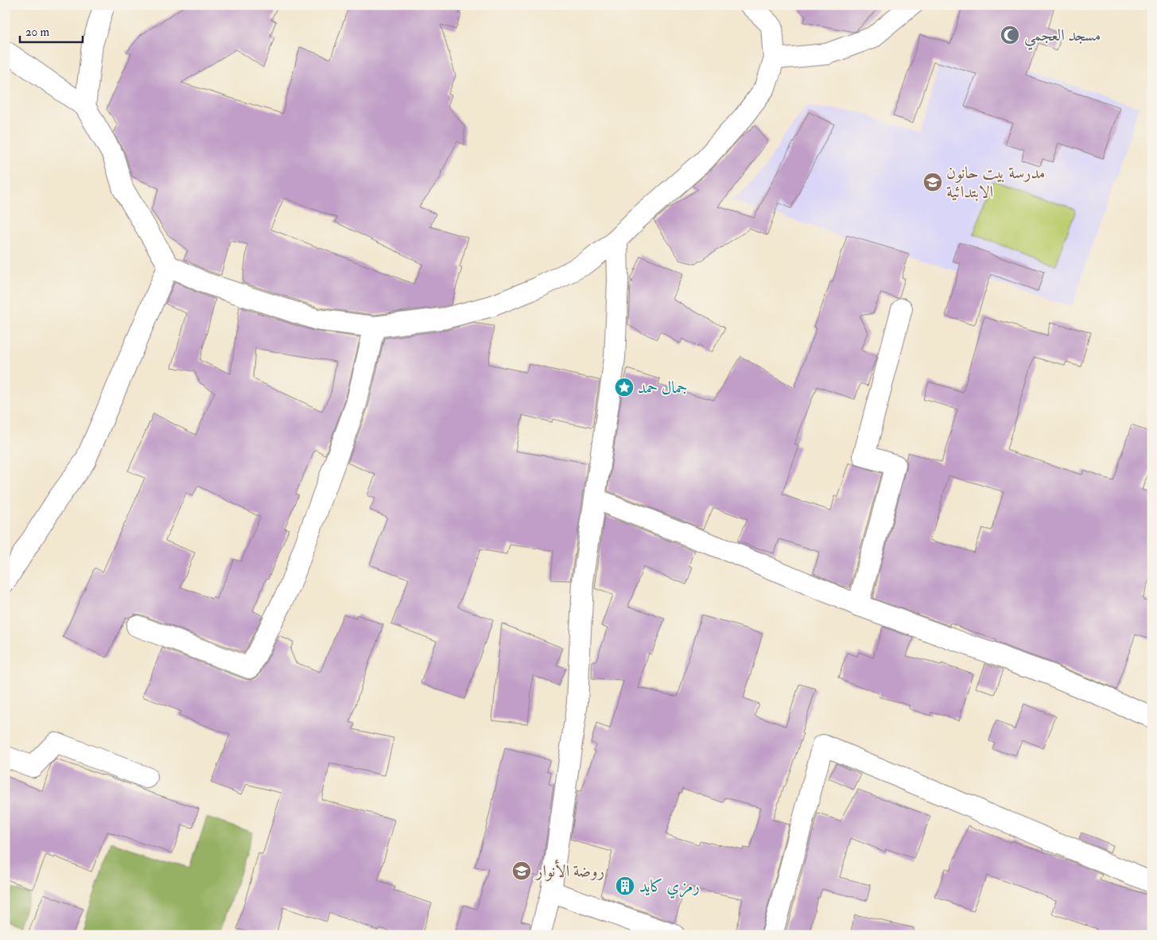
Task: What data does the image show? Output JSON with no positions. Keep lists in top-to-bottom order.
{
  "places": {
    "mosque": ["مسجد العجمي"],
    "school or university": ["مدرسة بيت حانون الابتدائية", "روضة الأنوار"],
    "place": ["جمال حمد"],
    "building": ["رمزي كايد"]
  },
  "scale_bar": "20 m"
}
